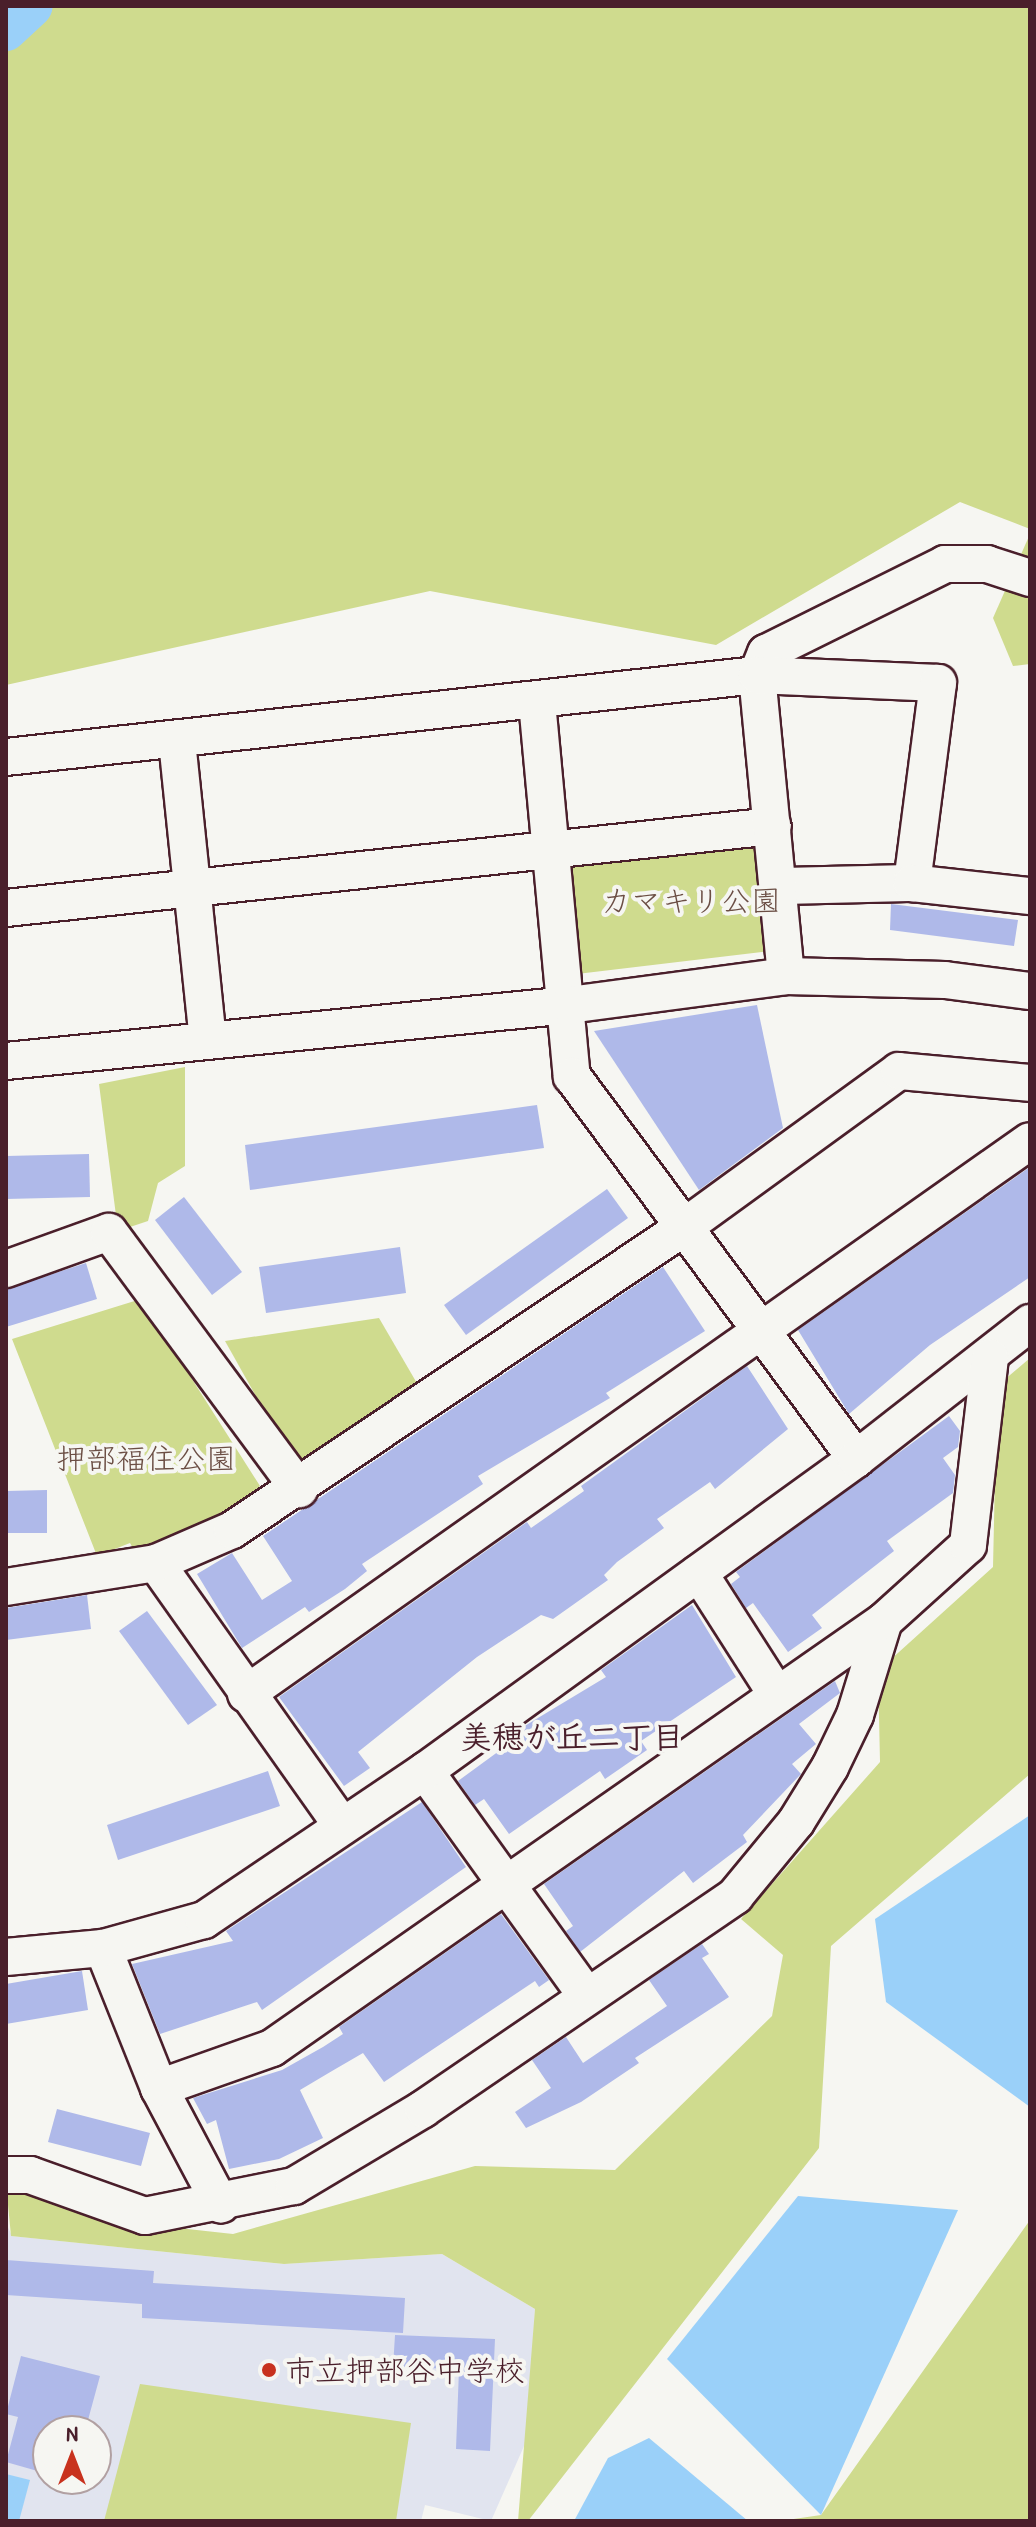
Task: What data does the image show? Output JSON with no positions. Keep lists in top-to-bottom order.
{
  "districts": ["美穂が丘二丁目"],
  "parks": ["カマキリ公園", "押部福住公園"],
  "places": ["市立押部谷中学校"],
  "north": "top"
}
